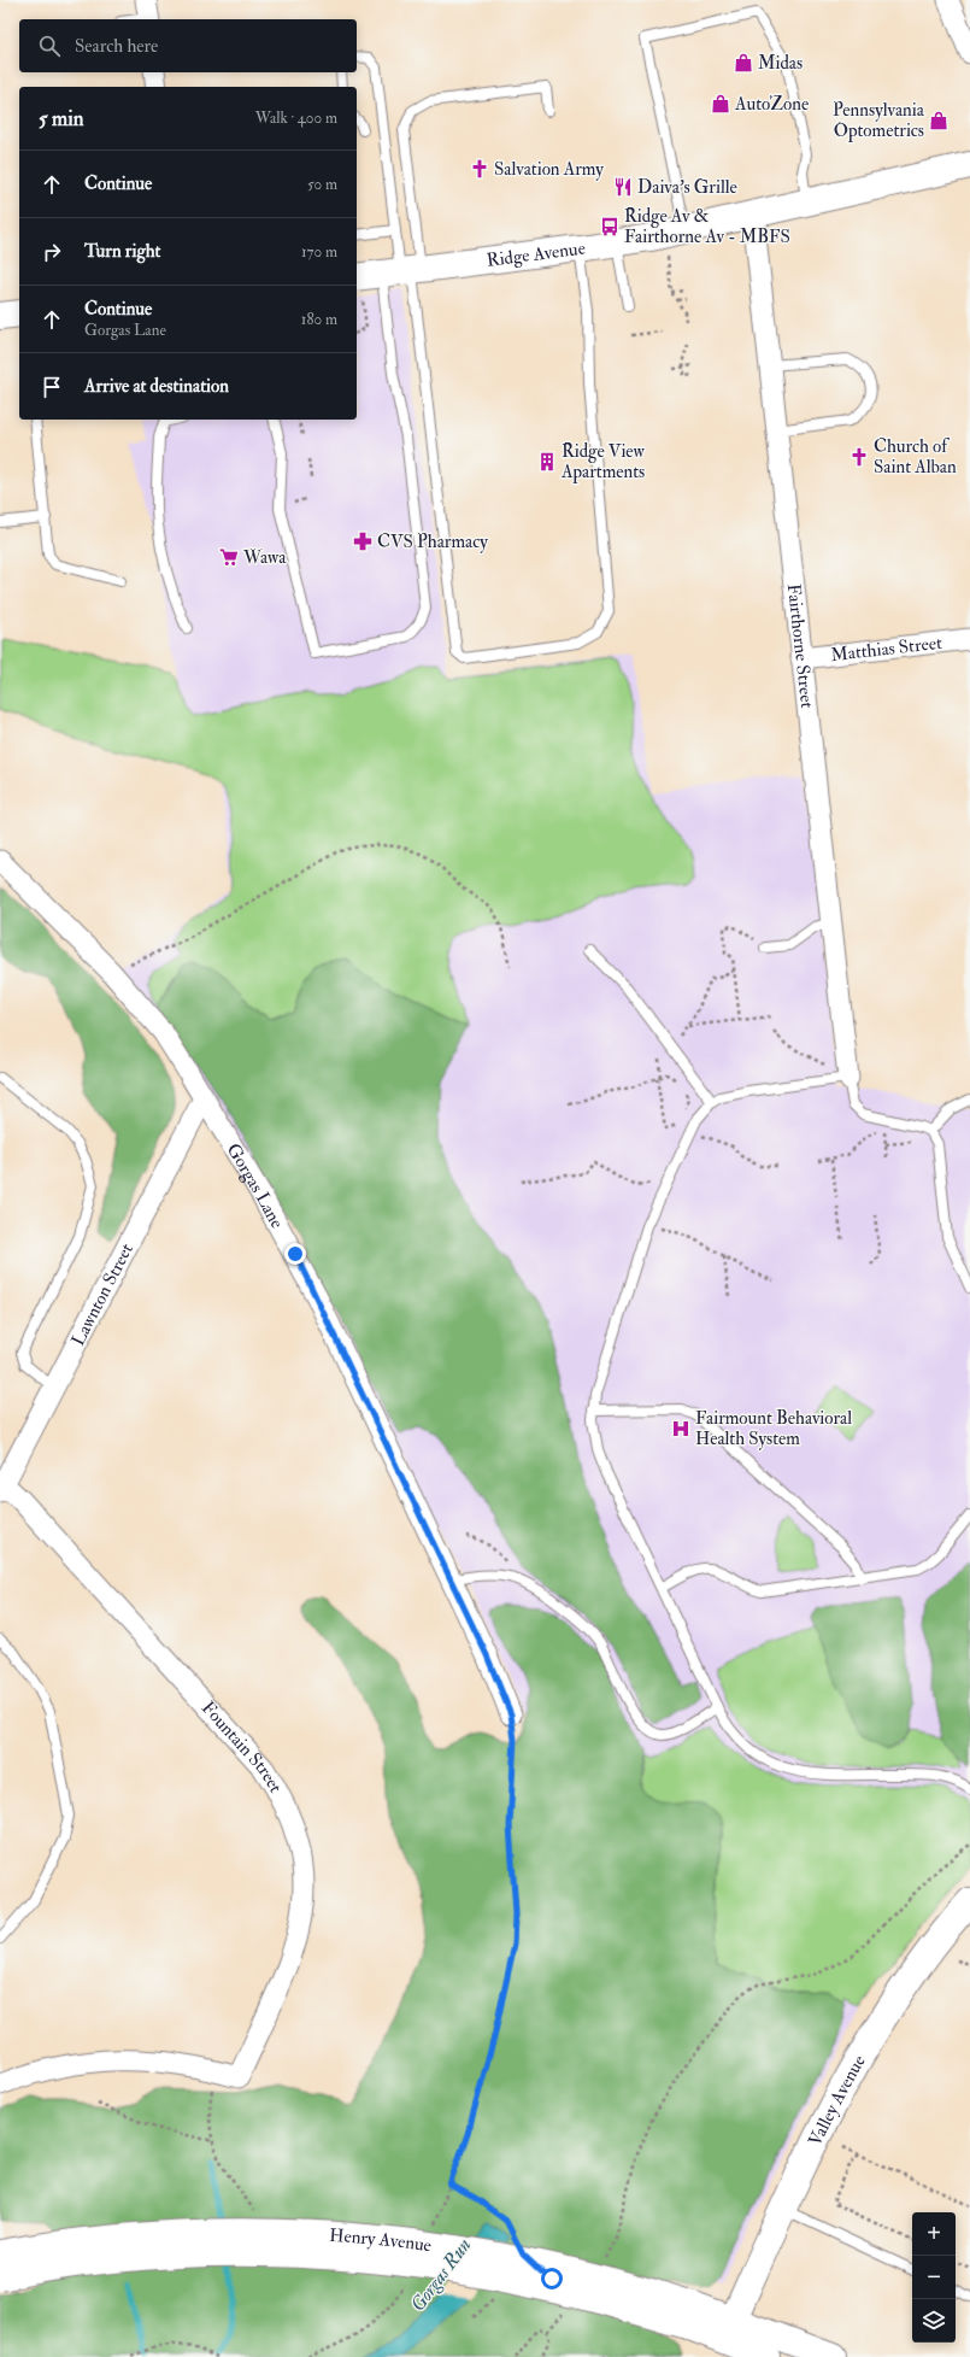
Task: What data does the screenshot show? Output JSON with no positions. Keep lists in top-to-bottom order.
{
  "streets": {
    "main road": ["Ridge Avenue", "Valley Avenue", "Henry Avenue"],
    "street": [
      "Fairthorne Street",
      "Matthias Street",
      "Gorgas Lane",
      "Lawnton Street",
      "Fountain Street"
    ]
  },
  "crossings": [
    ["Ridge Avenue", "Fairthorne Street"],
    ["Fairthorne Street", "Matthias Street"],
    ["Gorgas Lane", "Lawnton Street"],
    ["Lawnton Street", "Fountain Street"],
    ["Valley Avenue", "Henry Avenue"]
  ],
  "water": ["Gorgas Run"],
  "places": {
    "shop": ["Midas", "AutoZone", "Pennsylvania Optometrics"],
    "church": ["Salvation Army", "Church of Saint Alban"],
    "restaurant": ["Daiva's Grille"],
    "bus stop": ["Ridge Av & Fairthorne Av - MBFS"],
    "building": ["Ridge View Apartments"],
    "pharmacy": ["CVS Pharmacy"],
    "supermarket": ["Wawa"],
    "hospital": ["Fairmount Behavioral Health System"]
  },
  "page": {
    "search": "Search here",
    "heading": ["5 min", "Walk · 400 m"],
    "list": [
      ["Continue", "50 m"],
      ["Turn right", "170 m"],
      ["Continue", "Gorgas Lane", "180 m"],
      "Arrive at destination"
    ],
    "map_buttons": ["+", "−"]
  }
}
